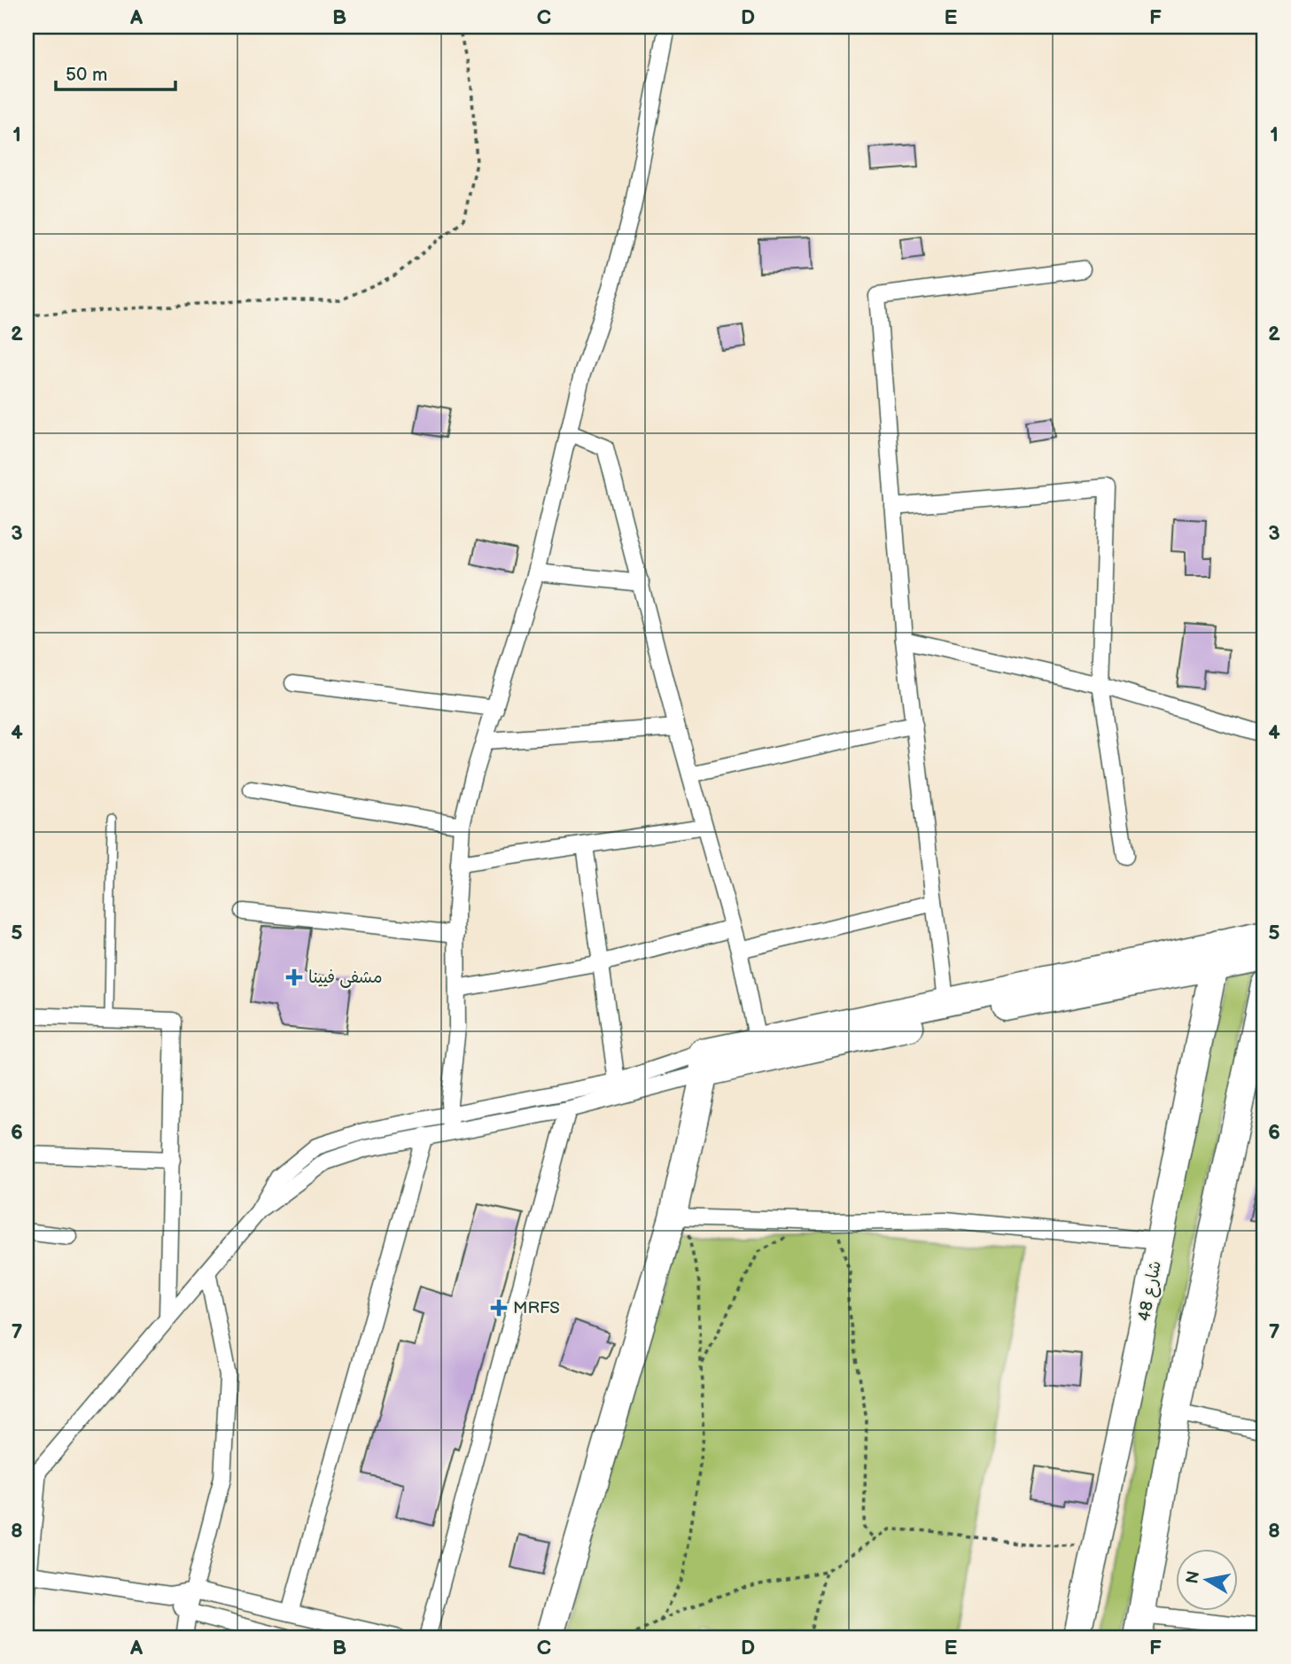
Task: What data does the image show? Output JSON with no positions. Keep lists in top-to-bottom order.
{
  "streets": {
    "main road": ["48 شارع"]
  },
  "places": {
    "health": ["مشفى فيينا", "MRFS"]
  },
  "scale_bar": "50 m",
  "north": "left",
  "grid": {
    "columns": [
      "A",
      "B",
      "C",
      "D",
      "E",
      "F"
    ],
    "rows": [
      "1",
      "2",
      "3",
      "4",
      "5",
      "6",
      "7",
      "8"
    ]
  }
}
